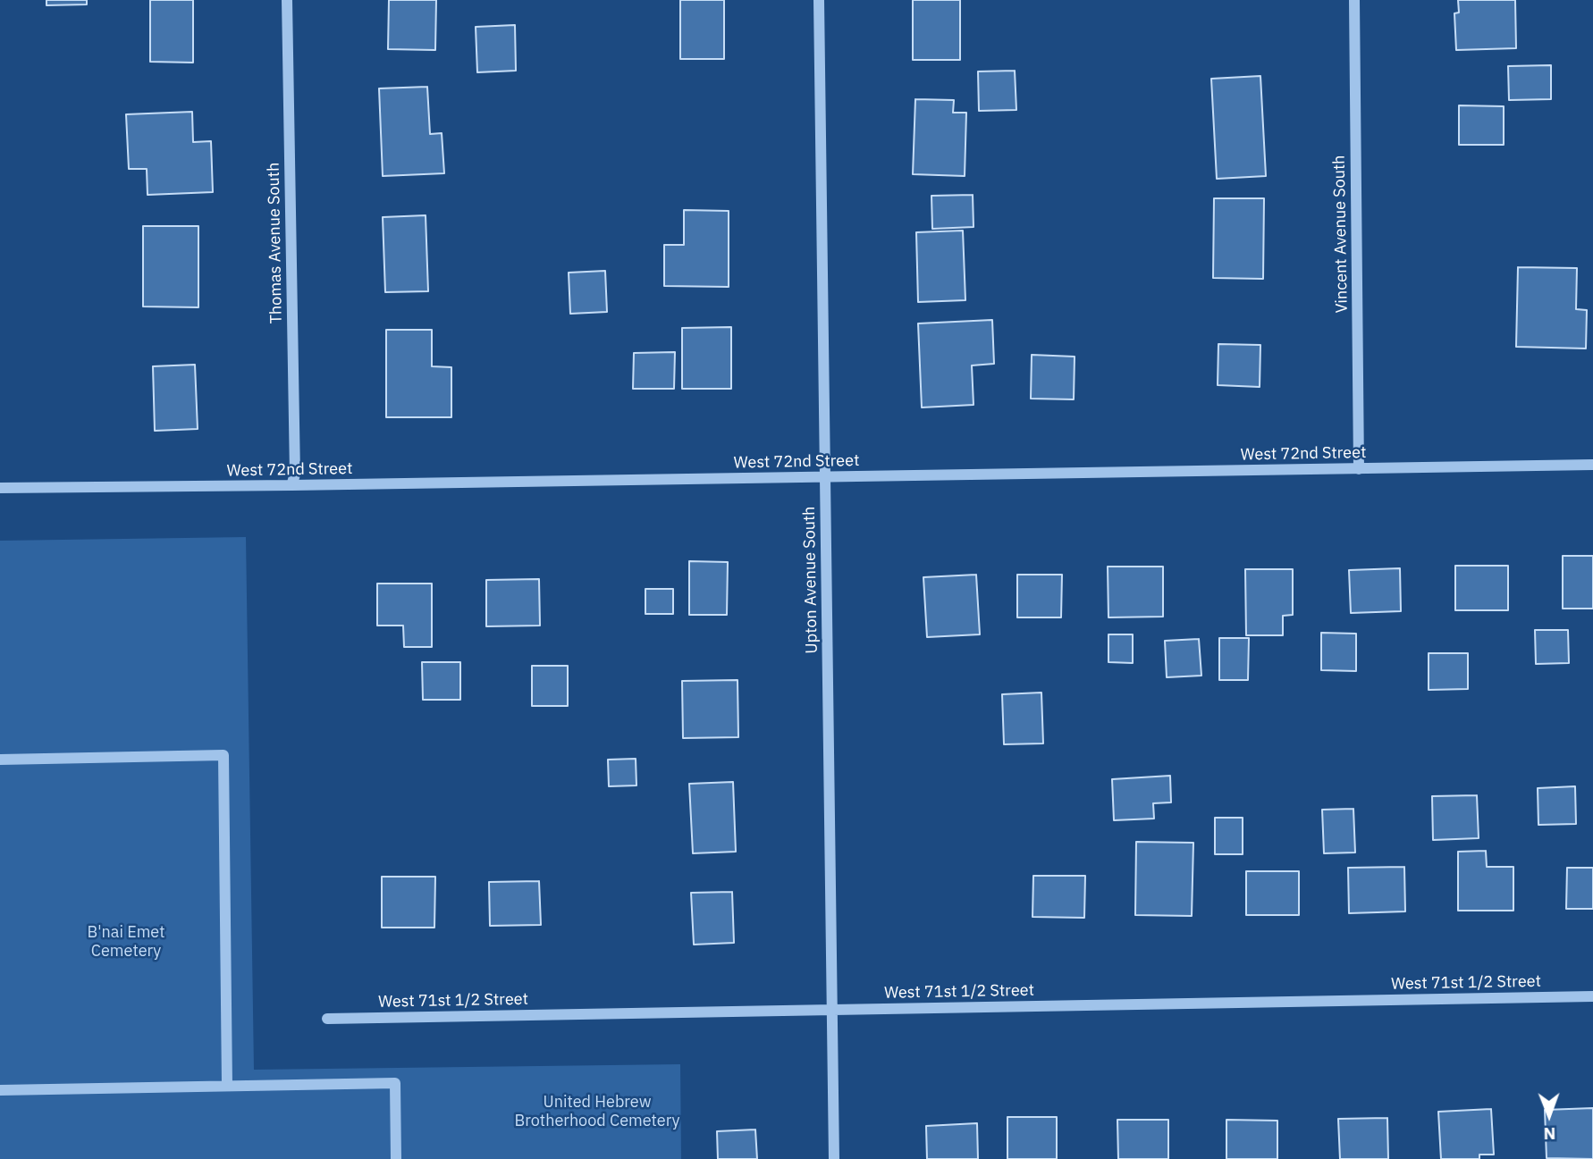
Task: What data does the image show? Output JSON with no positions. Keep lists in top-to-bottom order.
{
  "streets": {
    "street": [
      "Vincent Avenue South",
      "Thomas Avenue South",
      "West 72nd Street",
      "Upton Avenue South",
      "West 71st 1/2 Street"
    ]
  },
  "crossings": [
    ["Vincent Avenue South", "West 72nd Street"],
    ["Thomas Avenue South", "West 72nd Street"],
    ["West 72nd Street", "Upton Avenue South"],
    ["Upton Avenue South", "West 71st 1/2 Street"]
  ],
  "parks": ["B'nai Emet Cemetery", "United Hebrew Brotherhood Cemetery"],
  "north": "bottom"
}
